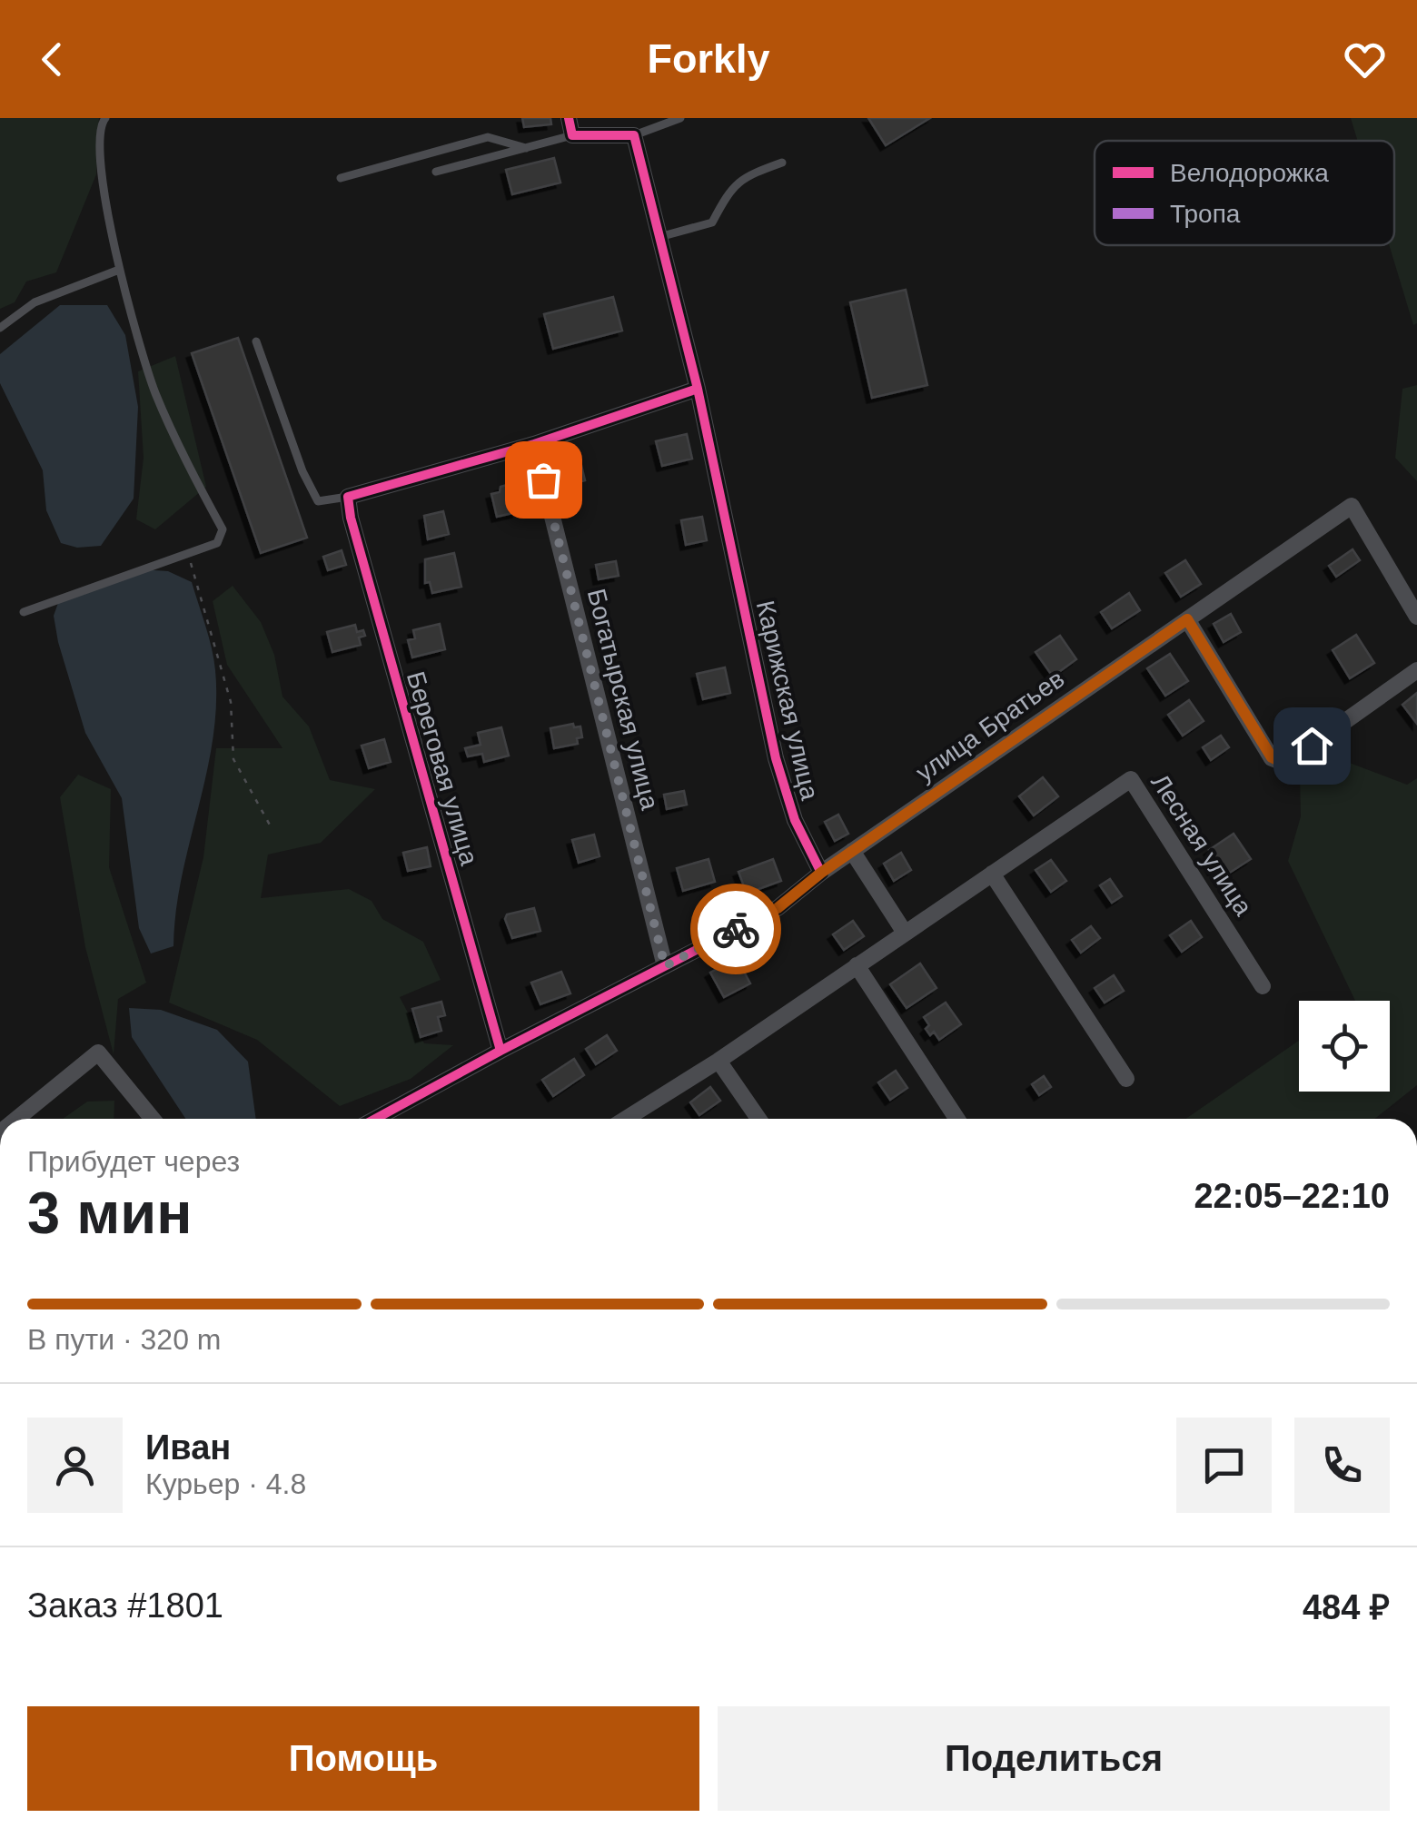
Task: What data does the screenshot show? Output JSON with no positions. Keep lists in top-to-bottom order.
{
  "streets": {
    "street": [
      "Богатырская улица",
      "Карижская улица",
      "улица Братьев",
      "Береговая улица",
      "Лесная улица"
    ]
  },
  "crossings": [
    ["Карижская улица", "улица Братьев"]
  ],
  "legend": ["Велодорожка", "Тропа"],
  "page": {
    "header": "Forkly",
    "heading": ["3 мин", "Прибудет через", "22:05–22:10"],
    "panel": [
      "Иван",
      "Курьер · 4.8",
      "Заказ #1801",
      "484 ₽"
    ],
    "bar": "В пути · 320 m",
    "buttons": ["Помощь", "Поделиться"]
  }
}
